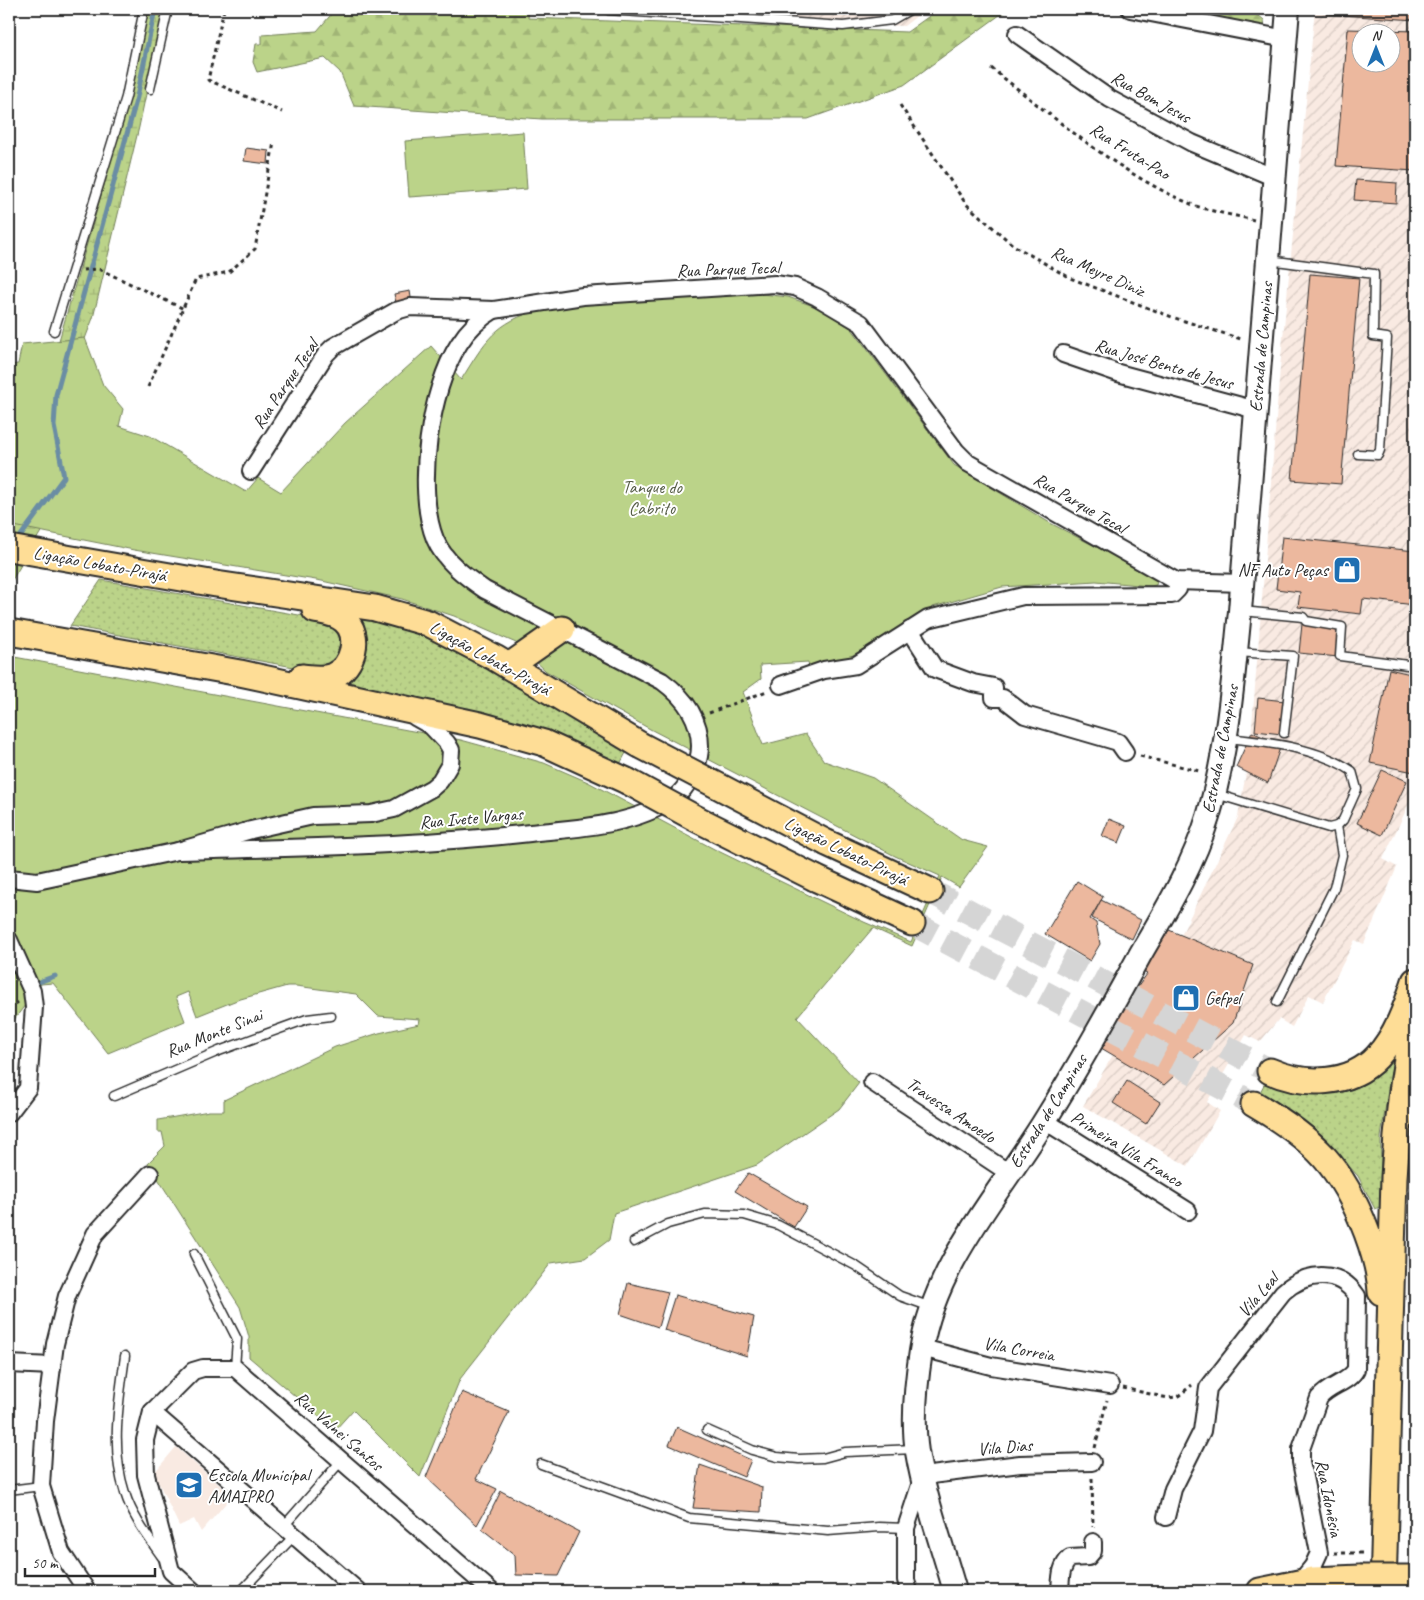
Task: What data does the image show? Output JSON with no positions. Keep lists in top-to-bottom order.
{
  "streets": {
    "main road": ["Estrada de Campinas", "Ligação Lobato-Pirajá"],
    "street": [
      "Rua Bom Jesus",
      "Rua Parque Tecal",
      "Rua José Bento de Jesus",
      "Rua Ivete Vargas",
      "Travessa Amoedo",
      "Primeira Vila Franco",
      "Vila Leal",
      "Vila Correia",
      "Rua Valnei Santos",
      "Vila Dias",
      "Rua Idonêsia"
    ],
    "lane": ["Rua Monte Sinai"],
    "path": ["Rua Fruta-Pao", "Rua Meyre Diniz"]
  },
  "crossings": [
    ["Rua Bom Jesus", "Estrada de Campinas"],
    ["Rua Fruta-Pao", "Estrada de Campinas"],
    ["Rua Parque Tecal", "Estrada de Campinas"],
    ["Rua Parque Tecal", "Rua Ivete Vargas"],
    ["Rua Meyre Diniz", "Estrada de Campinas"],
    ["Estrada de Campinas", "Rua José Bento de Jesus"],
    ["Estrada de Campinas", "Travessa Amoedo"],
    ["Estrada de Campinas", "Primeira Vila Franco"],
    ["Estrada de Campinas", "Vila Correia"],
    ["Estrada de Campinas", "Vila Dias"],
    ["Ligação Lobato-Pirajá", "Rua Ivete Vargas"],
    ["Vila Leal", "Rua Idonêsia"]
  ],
  "parks": ["Tanque do Cabrito"],
  "places": {
    "shop": ["NF Auto Peças", "Gefpel"],
    "school or university": ["Escola Municípal AMAIPRO"]
  },
  "scale_bar": "50 m",
  "north": "top"
}
